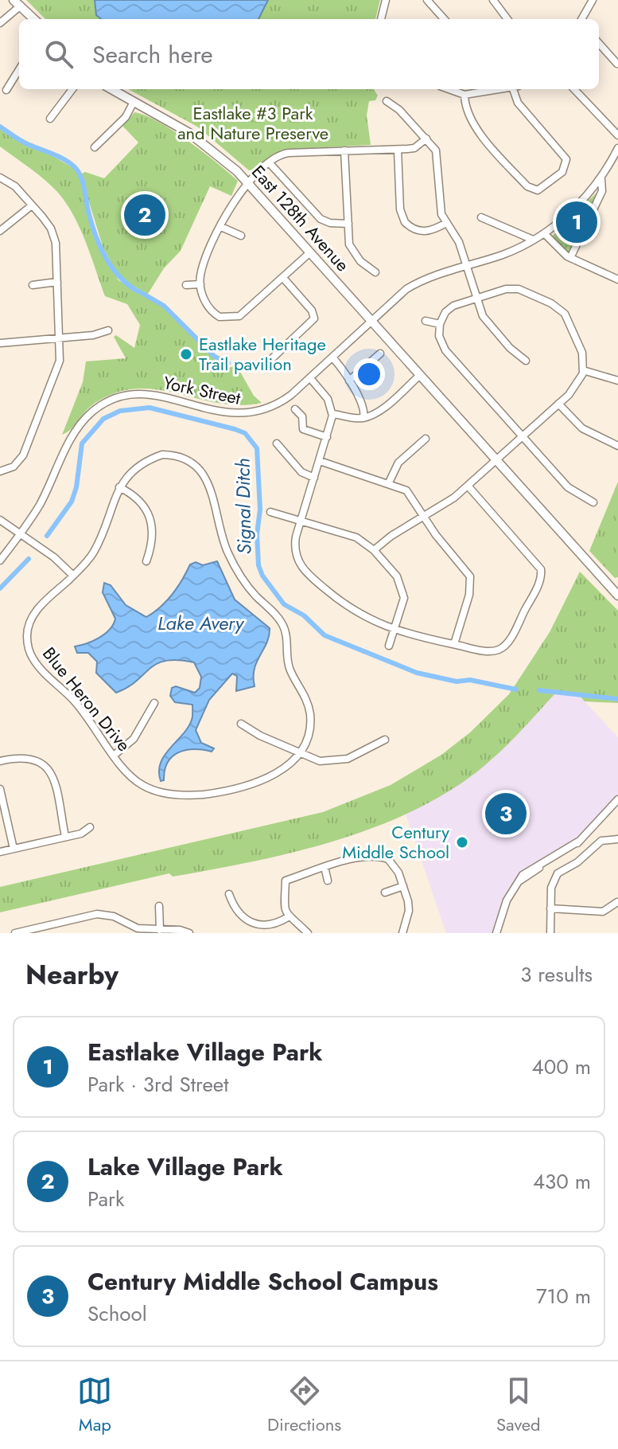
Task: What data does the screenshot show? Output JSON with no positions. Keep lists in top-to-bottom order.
{
  "streets": {
    "main road": ["East 128th Avenue"],
    "street": ["York Street", "Blue Heron Drive"]
  },
  "crossings": [
    ["East 128th Avenue", "York Street"]
  ],
  "water": ["Signal Ditch", "Lake Avery"],
  "parks": ["Eastlake #3 Park and Nature Preserve"],
  "places": ["Eastlake Heritage Trail pavilion", "Century Middle School"],
  "page": {
    "search": "Search here",
    "pins": ["2", "1", "3"],
    "heading": ["Nearby", "3 results"],
    "list": [
      {
        "mark": "1",
        "name": "Eastlake Village Park",
        "note": "Park · 3rd Street",
        "value": "400 m"
      },
      {
        "mark": "2",
        "name": "Lake Village Park",
        "note": "Park",
        "value": "430 m"
      },
      {
        "mark": "3",
        "name": "Century Middle School Campus",
        "note": "School",
        "value": "710 m"
      }
    ],
    "nav": ["Map", "Directions", "Saved"]
  }
}
